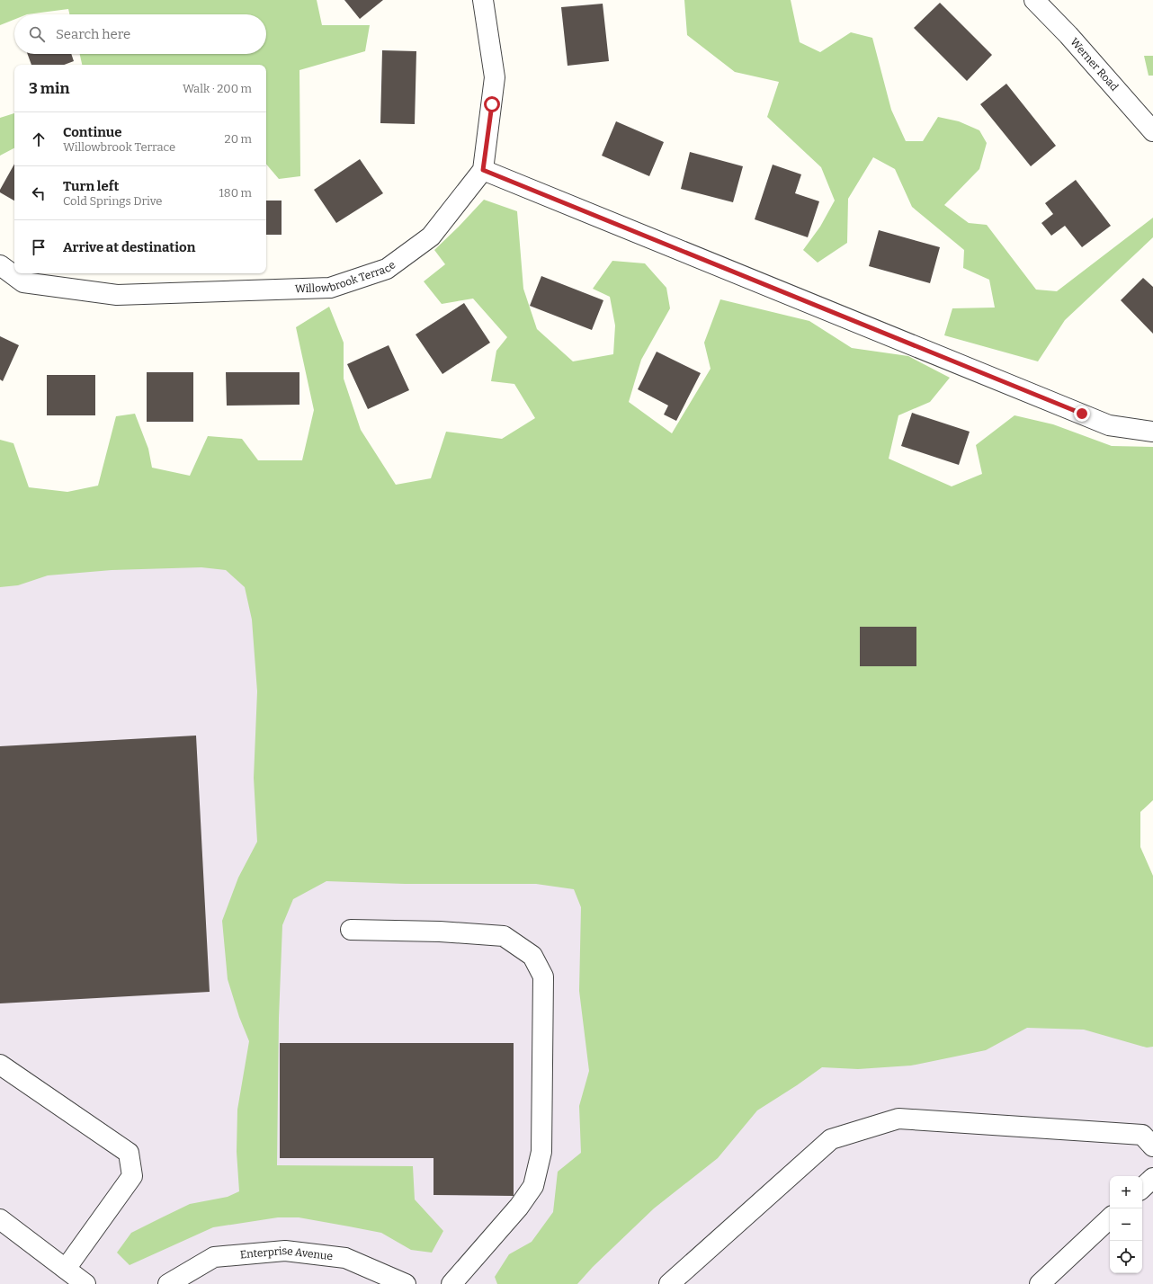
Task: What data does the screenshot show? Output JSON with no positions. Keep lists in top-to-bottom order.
{
  "streets": {
    "street": ["Werner Road", "Willowbrook Terrace", "Enterprise Avenue"]
  },
  "page": {
    "search": "Search here",
    "heading": ["3 min", "Walk · 200 m"],
    "list": [
      ["Continue", "Willowbrook Terrace", "20 m"],
      ["Turn left", "Cold Springs Drive", "180 m"],
      "Arrive at destination"
    ],
    "map_buttons": ["+", "−"]
  }
}
